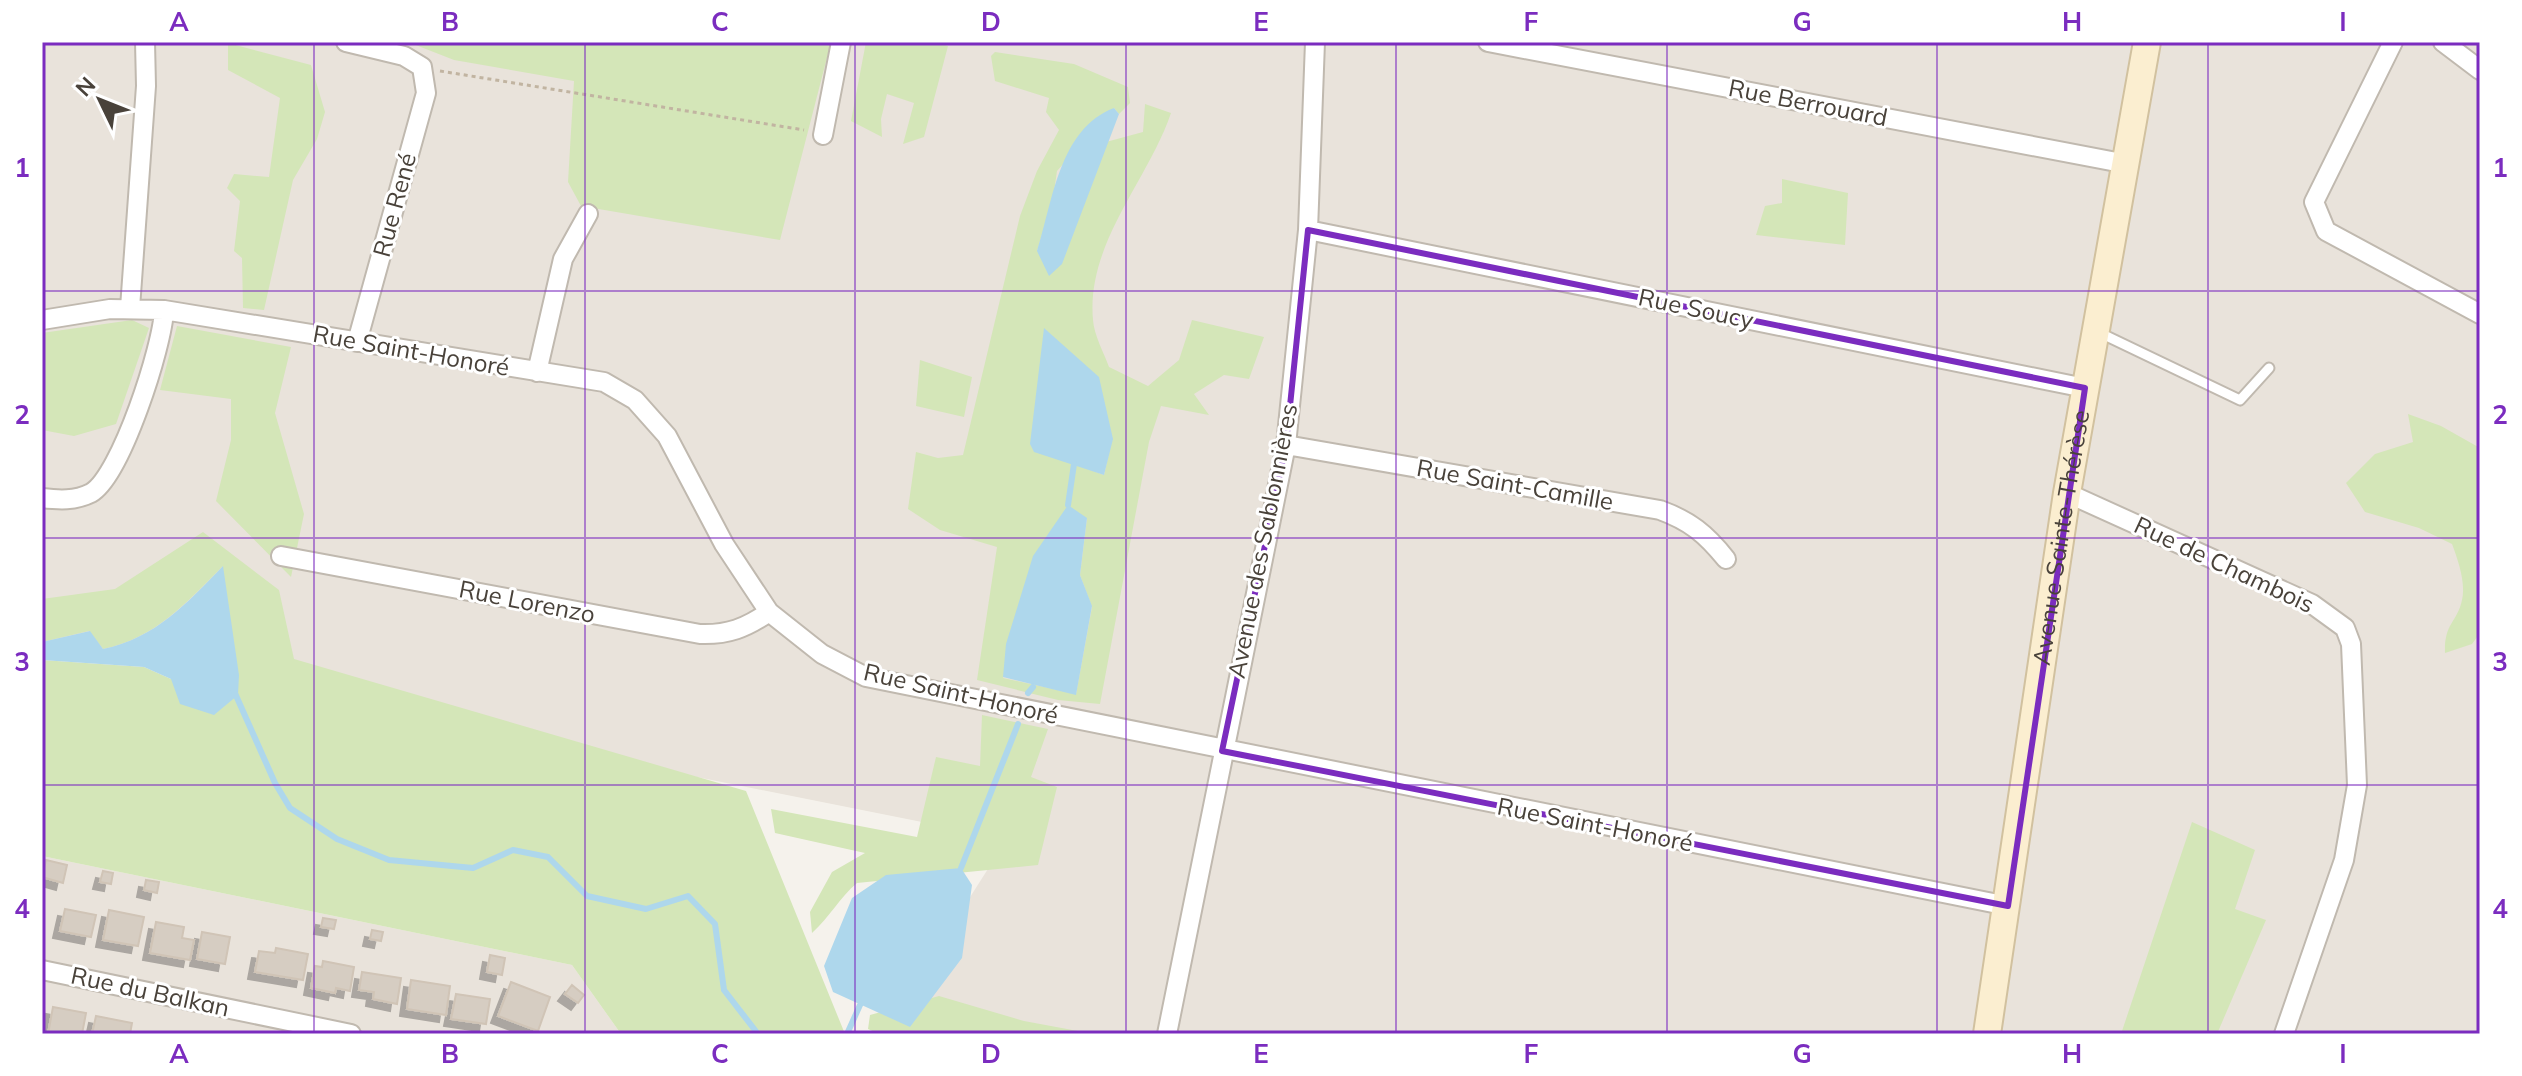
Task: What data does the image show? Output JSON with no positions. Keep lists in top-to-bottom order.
{
  "streets": {
    "street": [
      "Rue Berrouard",
      "Rue René",
      "Rue Soucy",
      "Rue Saint-Honoré",
      "Rue Saint-Camille",
      "Avenue Sainte-Thérèse",
      "Avenue des Sablonnières",
      "Rue de Chambois",
      "Rue Lorenzo",
      "Rue du Balkan"
    ]
  },
  "crossings": [
    ["Rue Berrouard", "Avenue Sainte-Thérèse"],
    ["Rue René", "Rue Saint-Honoré"],
    ["Rue Soucy", "Avenue Sainte-Thérèse"],
    ["Rue Soucy", "Avenue des Sablonnières"],
    ["Rue Saint-Honoré", "Avenue Sainte-Thérèse"],
    ["Rue Saint-Honoré", "Avenue des Sablonnières"],
    ["Rue Saint-Honoré", "Rue Lorenzo"],
    ["Rue Saint-Camille", "Avenue des Sablonnières"],
    ["Avenue Sainte-Thérèse", "Rue de Chambois"]
  ],
  "north": "top left",
  "grid": {
    "columns": [
      "A",
      "B",
      "C",
      "D",
      "E",
      "F",
      "G",
      "H",
      "I"
    ],
    "rows": [
      "1",
      "2",
      "3",
      "4"
    ]
  }
}
